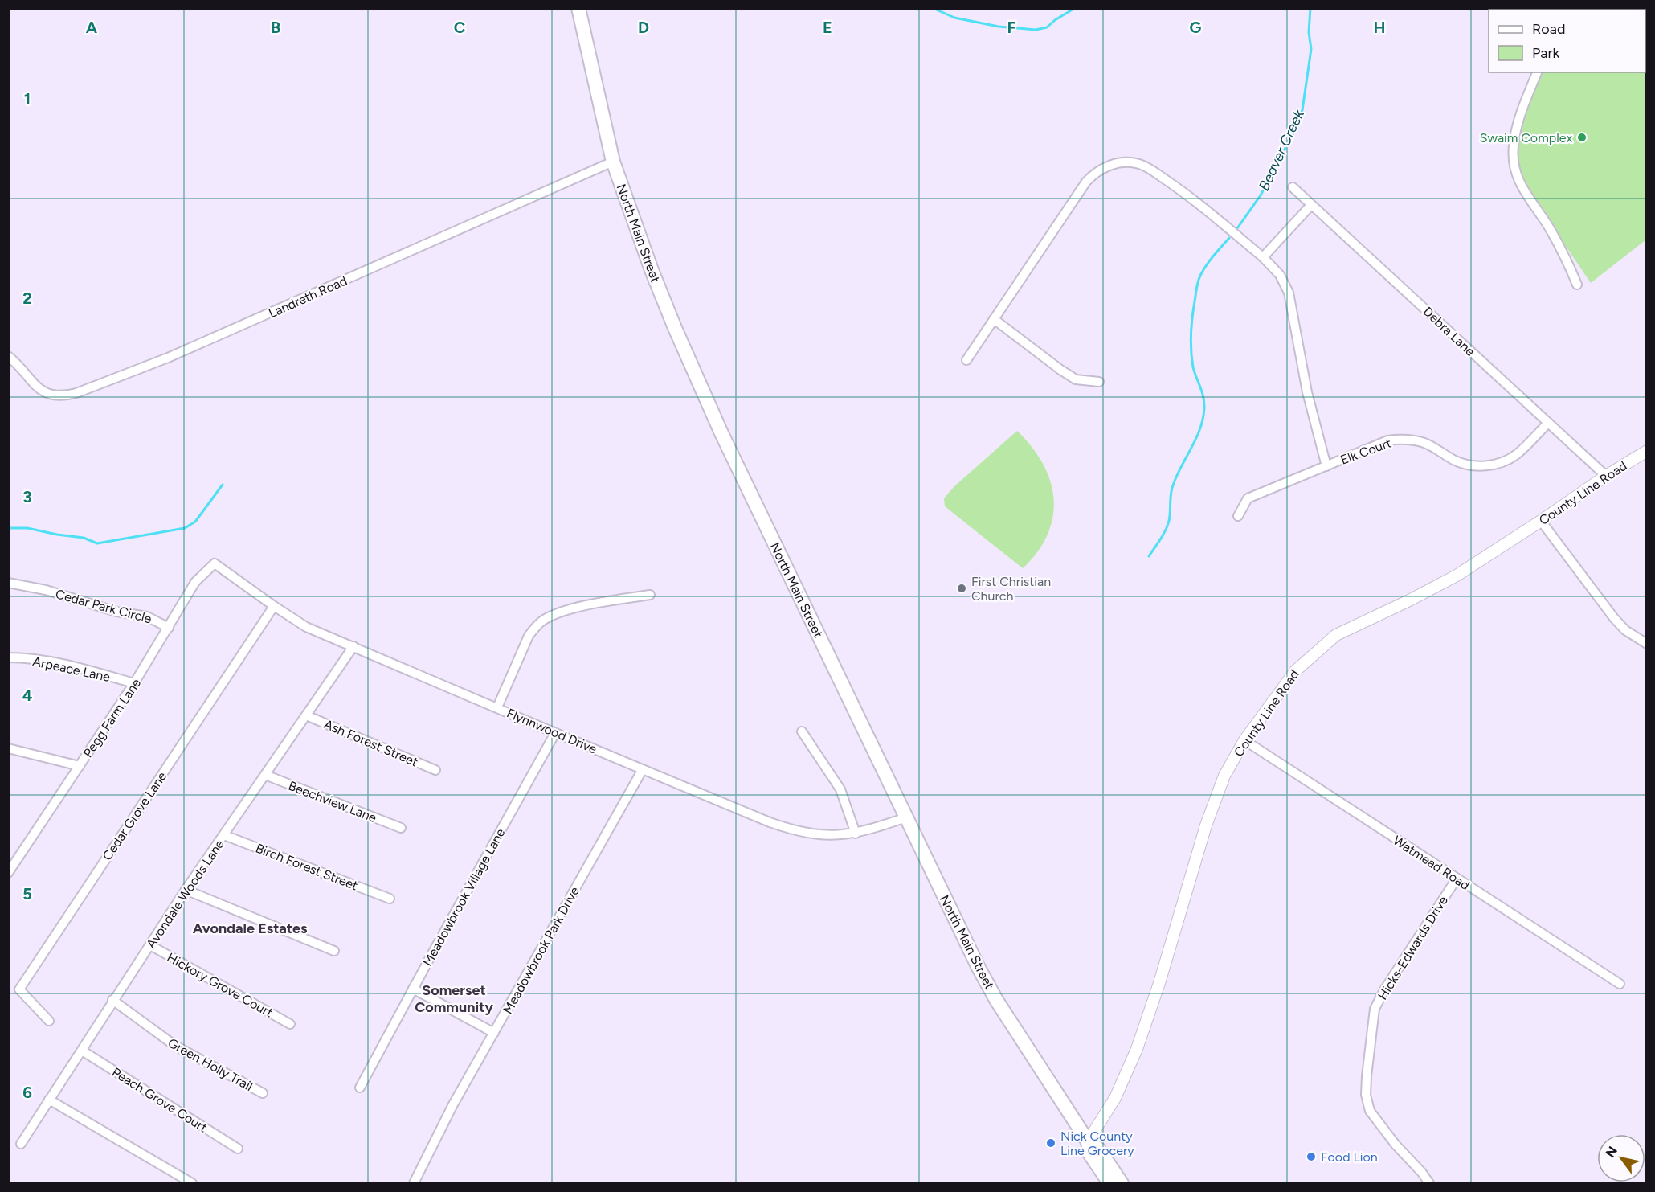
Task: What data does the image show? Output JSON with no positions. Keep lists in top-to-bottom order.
{
  "streets": {
    "main road": ["North Main Street"],
    "street": [
      "Landreth Road",
      "Debra Lane",
      "Elk Court",
      "County Line Road",
      "Cedar Park Circle",
      "Arpeace Lane",
      "Pegg Farm Lane",
      "Flynnwood Drive",
      "Ash Forest Street",
      "Beechview Lane",
      "Cedar Grove Lane",
      "Watmead Road",
      "Birch Forest Street",
      "Avondale Woods Lane",
      "Meadowbrook Village Lane",
      "Hicks-Edwards Drive",
      "Meadowbrook Park Drive",
      "Hickory Grove Court",
      "Green Holly Trail",
      "Peach Grove Court"
    ]
  },
  "crossings": [
    ["North Main Street", "Landreth Road"],
    ["North Main Street", "County Line Road"],
    ["North Main Street", "Flynnwood Drive"],
    ["Debra Lane", "Elk Court"],
    ["Debra Lane", "County Line Road"],
    ["County Line Road", "Watmead Road"],
    ["Cedar Park Circle", "Pegg Farm Lane"],
    ["Arpeace Lane", "Pegg Farm Lane"],
    ["Pegg Farm Lane", "Flynnwood Drive"],
    ["Flynnwood Drive", "Cedar Grove Lane"],
    ["Flynnwood Drive", "Avondale Woods Lane"],
    ["Flynnwood Drive", "Meadowbrook Village Lane"],
    ["Flynnwood Drive", "Meadowbrook Park Drive"],
    ["Ash Forest Street", "Avondale Woods Lane"],
    ["Beechview Lane", "Avondale Woods Lane"],
    ["Watmead Road", "Hicks-Edwards Drive"],
    ["Birch Forest Street", "Avondale Woods Lane"],
    ["Avondale Woods Lane", "Hickory Grove Court"],
    ["Avondale Woods Lane", "Green Holly Trail"],
    ["Avondale Woods Lane", "Peach Grove Court"]
  ],
  "districts": ["Avondale Estates", "Somerset Community"],
  "water": ["Beaver Creek"],
  "places": [
    "Swaim Complex",
    "First Christian Church",
    "Nick County Line Grocery",
    "Food Lion"
  ],
  "legend": ["Road", "Park"],
  "north": "top left",
  "grid": {
    "columns": [
      "A",
      "B",
      "C",
      "D",
      "E",
      "F",
      "G",
      "H"
    ],
    "rows": [
      "1",
      "2",
      "3",
      "4",
      "5",
      "6"
    ]
  }
}
